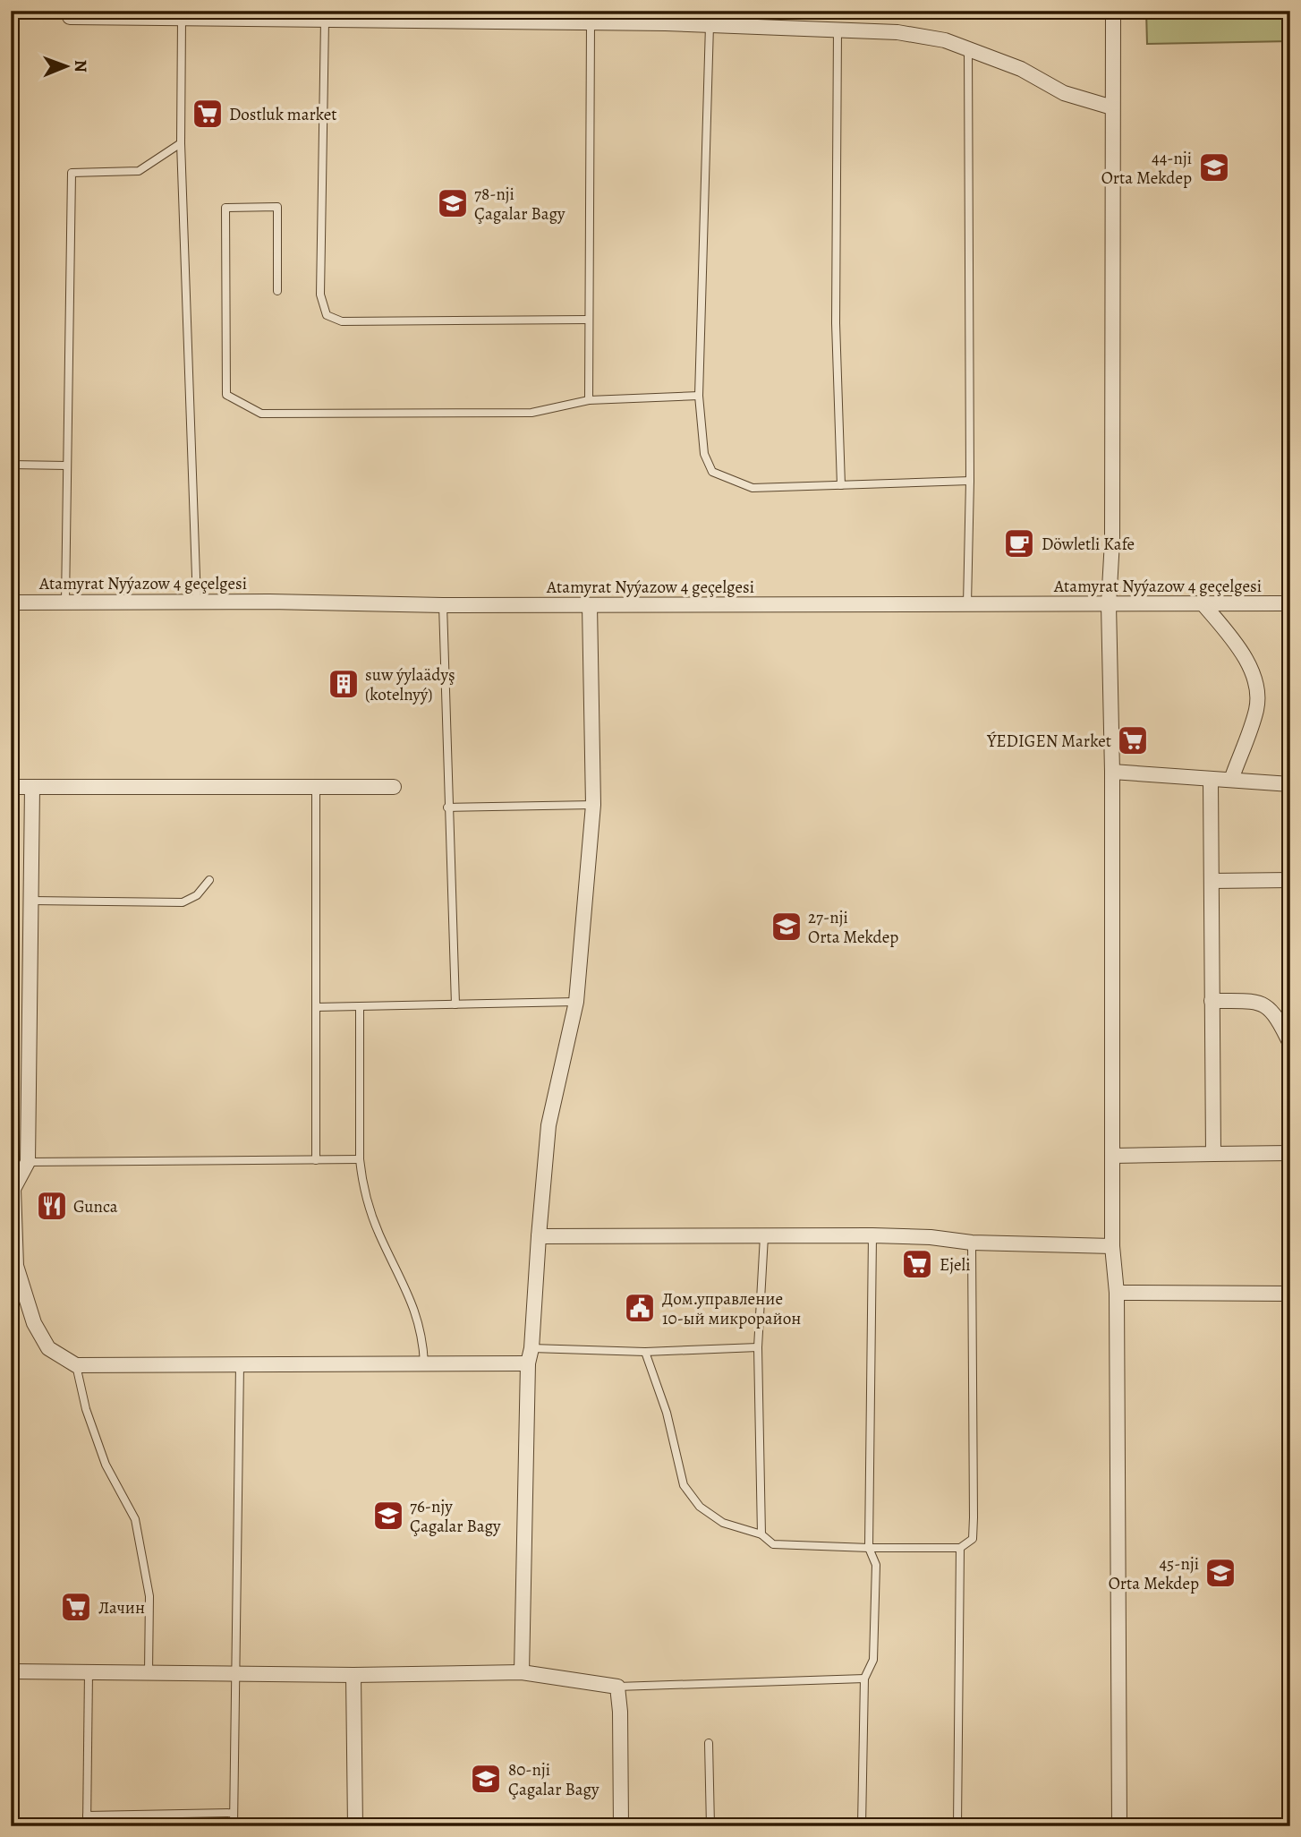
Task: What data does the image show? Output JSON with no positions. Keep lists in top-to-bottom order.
{
  "streets": {
    "street": ["Atamyrat Nyýazow 4 geçelgesi"]
  },
  "places": {
    "supermarket": [
      "Dostluk market",
      "ÝEDIGEN Market",
      "Ejeli",
      "Лачин"
    ],
    "school or university": [
      "44-nji Orta Mekdep",
      "78-nji Çagalar Bagy",
      "27-nji Orta Mekdep",
      "76-njy Çagalar Bagy",
      "45-nji Orta Mekdep",
      "80-nji Çagalar Bagy"
    ],
    "cafe": ["Döwletli Kafe"],
    "building": ["suw ýylaädyş (kotelnyý)"],
    "restaurant": ["Gunca"],
    "public building": ["Дом.управление 10-ый микрорайон"]
  },
  "north": "right"
}
